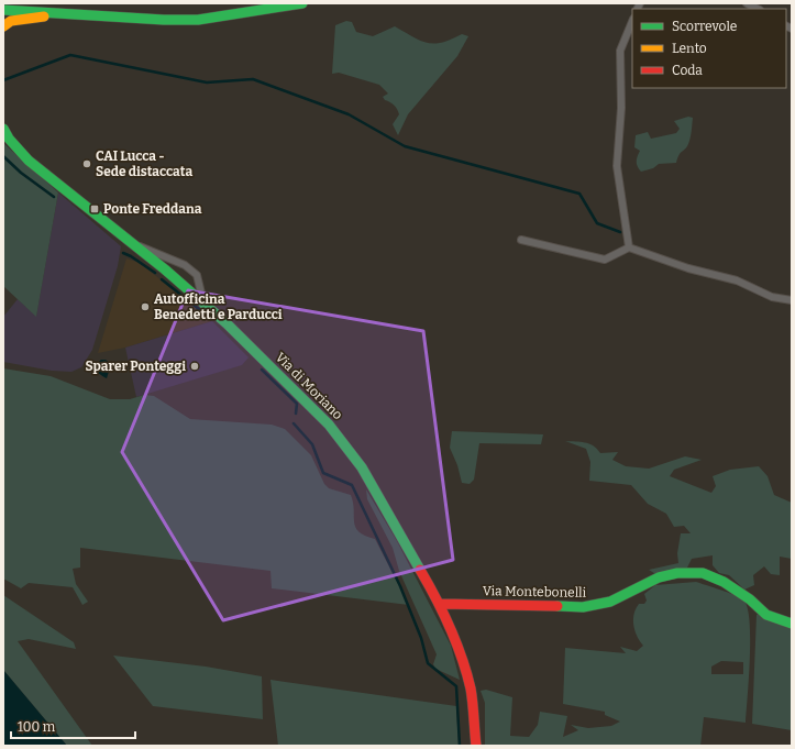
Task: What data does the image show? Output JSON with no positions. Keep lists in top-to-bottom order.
{
  "streets": {
    "main road": ["Via di Moriano", "Via Montebonelli"]
  },
  "crossings": [
    ["Via di Moriano", "Via Montebonelli"]
  ],
  "places": {
    "other": ["CAI Lucca - Sede distaccata", "Autofficina Benedetti e Parducci", "Sparer Ponteggi"],
    "transit": ["Ponte Freddana"]
  },
  "legend": ["Scorrevole", "Lento", "Coda"],
  "scale_bar": "100 m"
}
